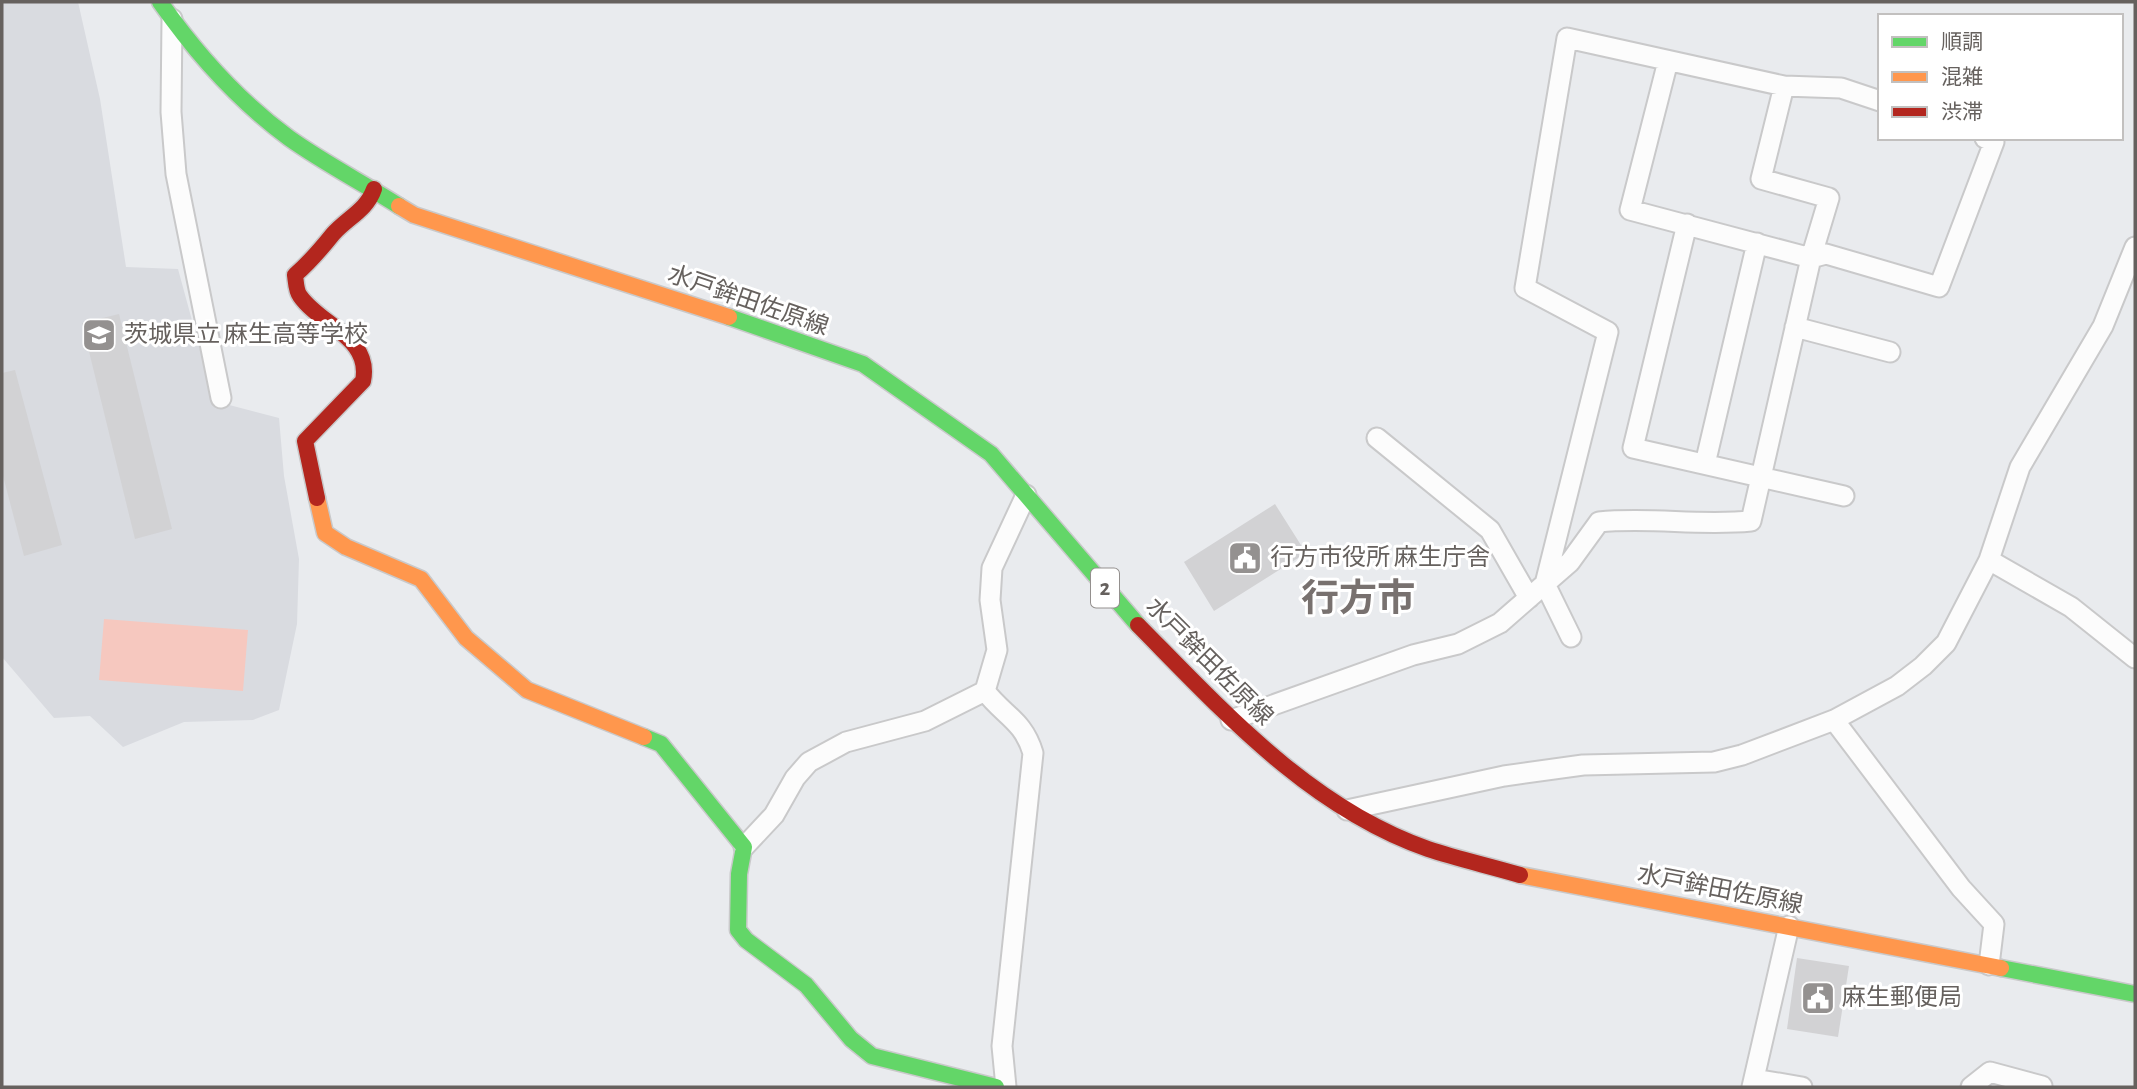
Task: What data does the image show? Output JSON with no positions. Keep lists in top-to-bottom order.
{
  "streets": {
    "main road": ["水戸鉾田佐原線", "2"]
  },
  "districts": ["行方市"],
  "places": {
    "school or university": ["茨城県立 麻生高等学校"],
    "public building": ["行方市役所 麻生庁舎", "麻生郵便局"]
  },
  "legend": ["順調", "混雑", "渋滞"]
}
